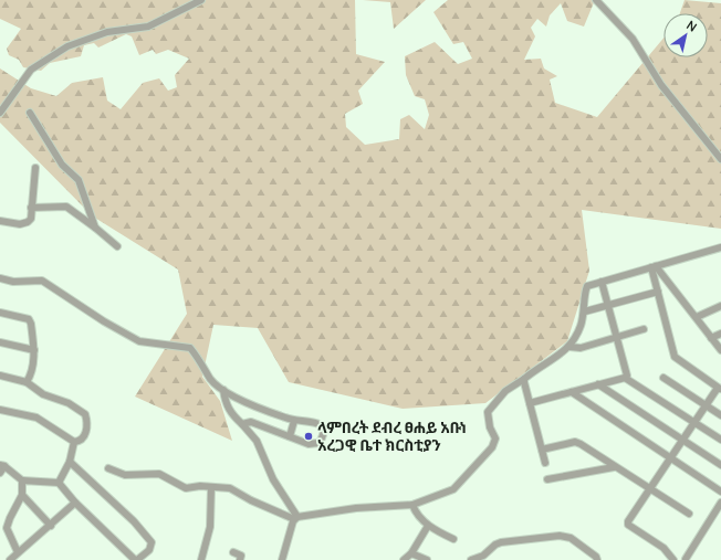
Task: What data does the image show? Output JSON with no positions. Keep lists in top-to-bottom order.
{
  "places": ["ላምበረት ደብረ ፀሐይ አቡነ አረጋዊ ቤተ ክርስቲያን"],
  "north": "top right"
}
